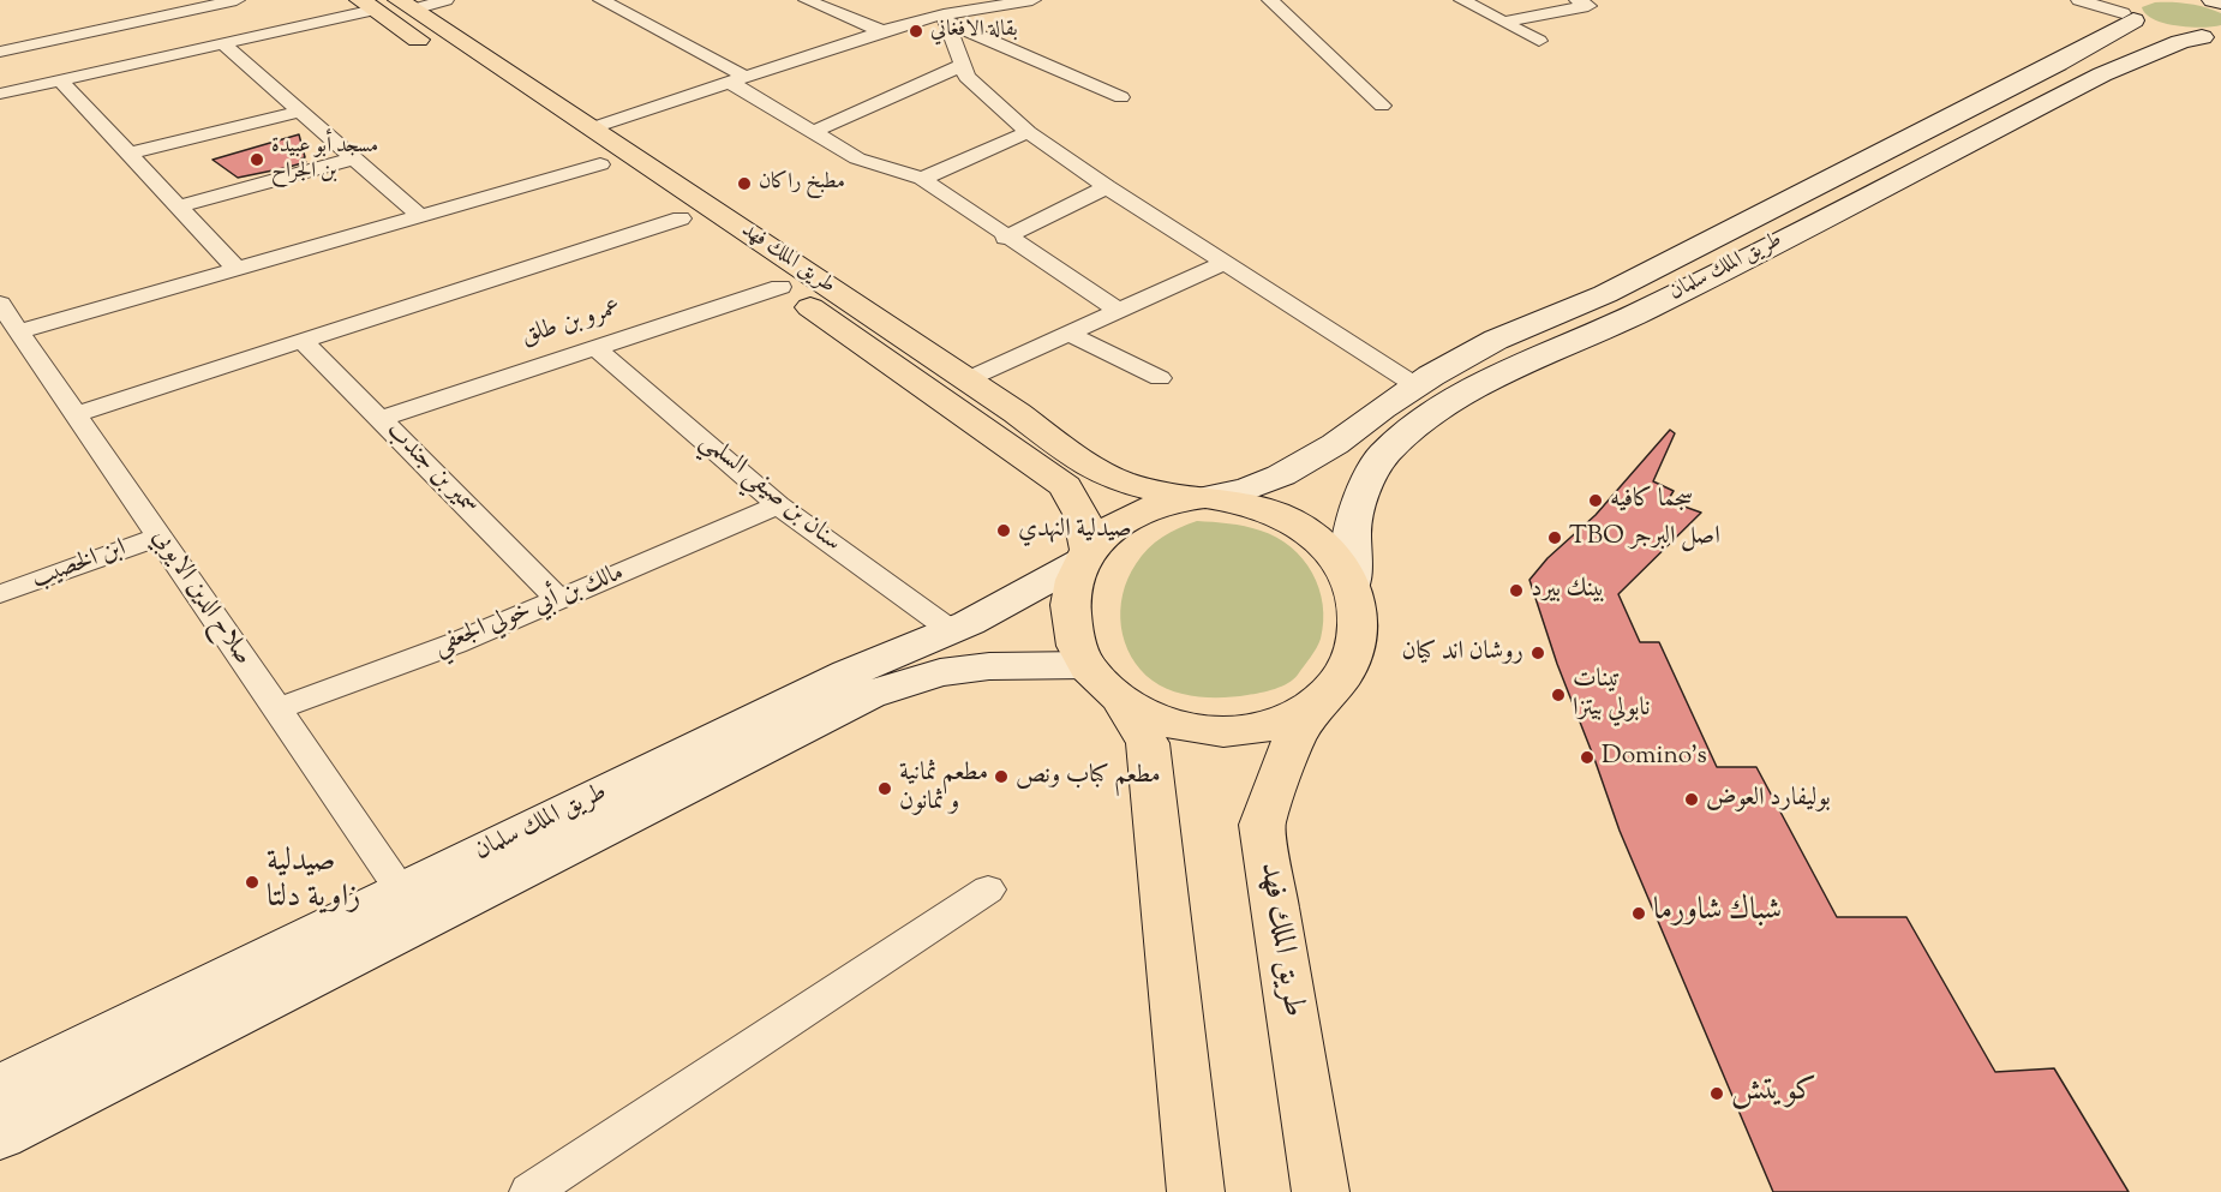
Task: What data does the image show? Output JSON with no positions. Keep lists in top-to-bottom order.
{
  "streets": {
    "main road": ["طريق الملك فهد", "طريق الملك سلمان"],
    "street": [
      "عمرو بن طلق",
      "سمير بن جندب",
      "سنان بن صيفي السلمي",
      "ابن الخصيب",
      "صلاح الدين الايوبي",
      "مالك بن أبي خولي الجعفي"
    ]
  },
  "crossings": [
    ["طريق الملك فهد", "طريق الملك سلمان"],
    ["طريق الملك فهد", "عمرو بن طلق"],
    ["طريق الملك سلمان", "سنان بن صيفي السلمي"],
    ["طريق الملك سلمان", "صلاح الدين الايوبي"],
    ["عمرو بن طلق", "سمير بن جندب"],
    ["عمرو بن طلق", "سنان بن صيفي السلمي"],
    ["سمير بن جندب", "مالك بن أبي خولي الجعفي"],
    ["سنان بن صيفي السلمي", "مالك بن أبي خولي الجعفي"],
    ["ابن الخصيب", "صلاح الدين الايوبي"],
    ["صلاح الدين الايوبي", "مالك بن أبي خولي الجعفي"]
  ],
  "places": [
    "بقالة الافغاني",
    "مسجد أبو عبيدة بن الجراح",
    "مطبخ راكان",
    "سجما كافيه",
    "صيدلية النهدي",
    "TBO اصل البرجر",
    "بينك بيرد",
    "روشان اند كيان",
    "تينات نابولي بيتزا",
    "Domino's",
    "مطعم كباب ونص",
    "مطعم ثمانية و ثمانون",
    "بوليفارد العوض",
    "صيدلية زاوية دلتا",
    "شباك شاورما",
    "كويتش"
  ]
}
